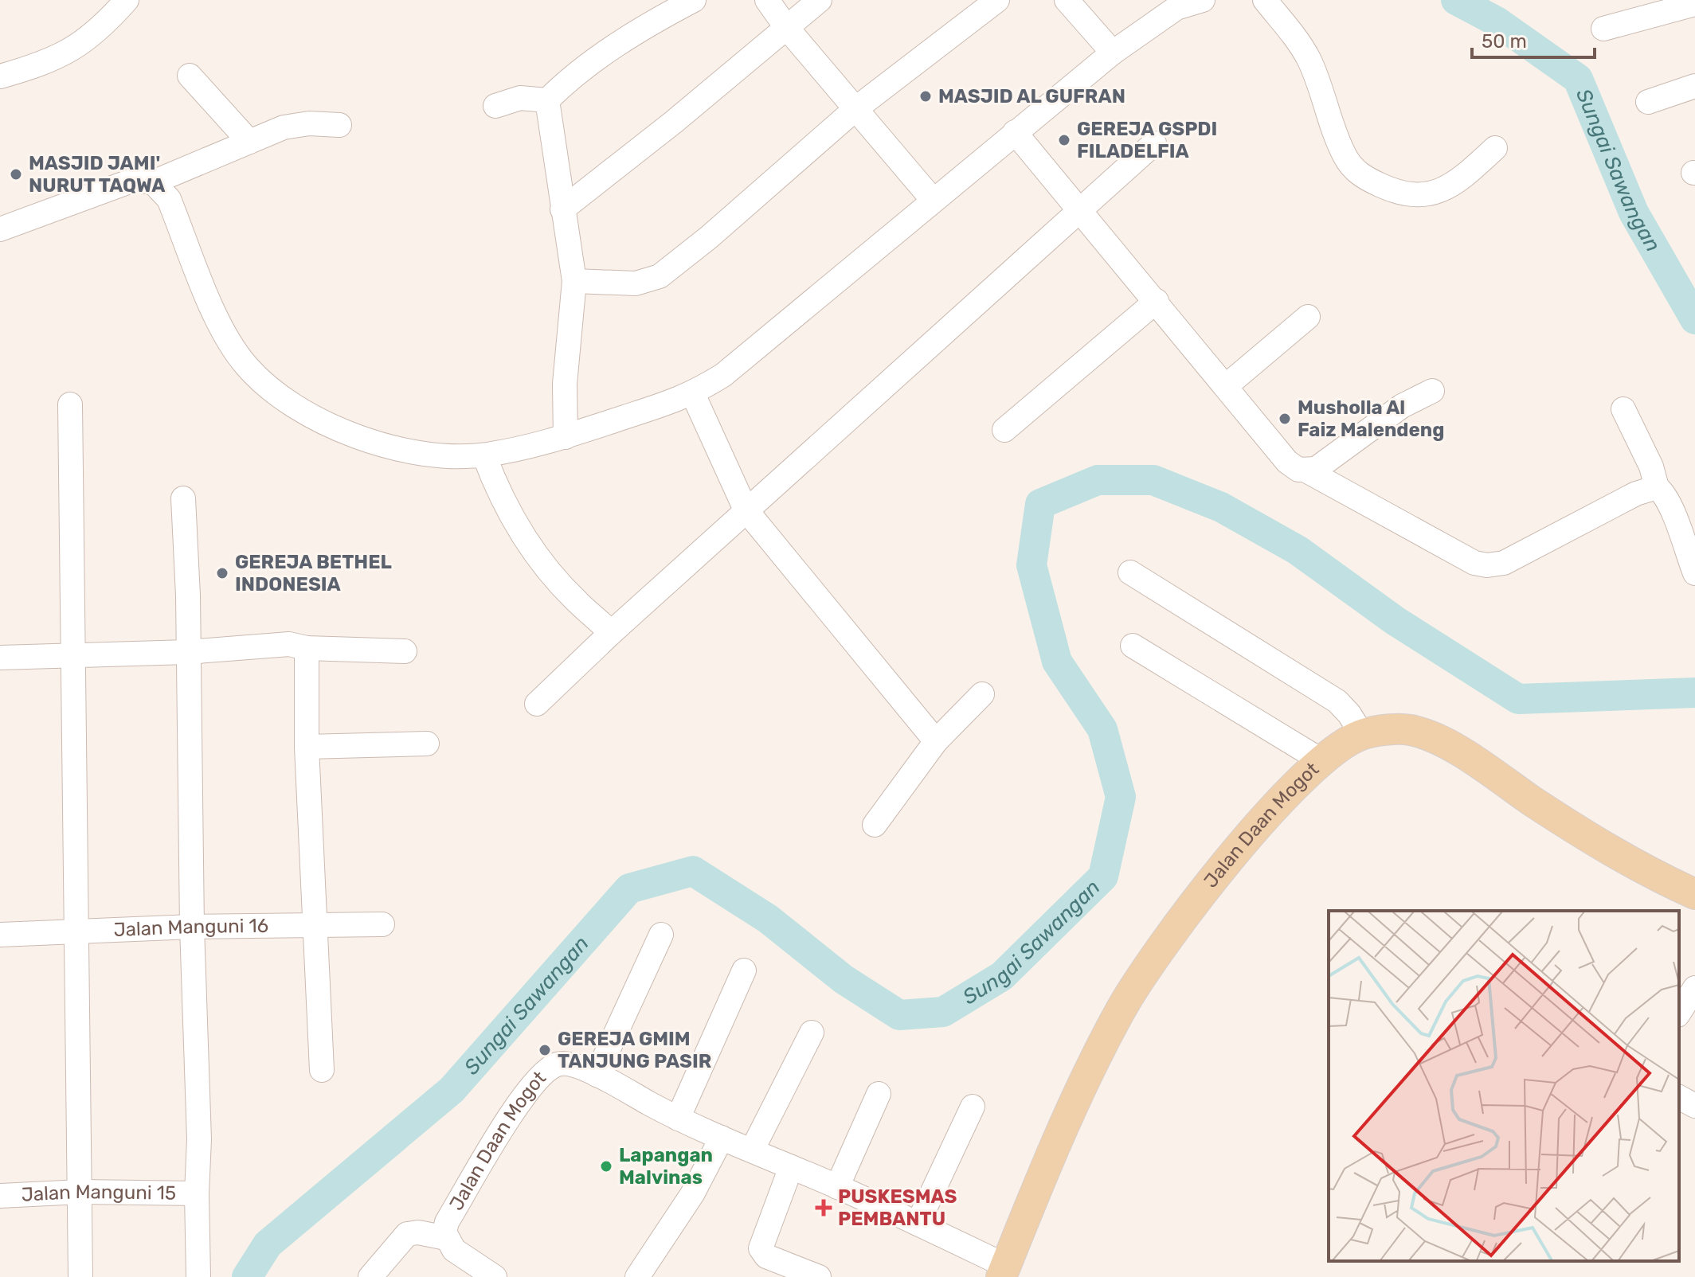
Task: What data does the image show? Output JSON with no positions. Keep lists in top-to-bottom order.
{
  "streets": {
    "main road": ["Jalan Daan Mogot"],
    "street": ["Jalan Manguni 16", "Jalan Manguni 15"]
  },
  "water": ["Sungai Sawangan"],
  "places": {
    "other": [
      "MASJID AL GUFRAN",
      "GEREJA GSPDI FILADELFIA",
      "MASJID JAMI' NURUT TAQWA",
      "Musholla Al Faiz Malendeng",
      "GEREJA BETHEL INDONESIA",
      "GEREJA GMIM TANJUNG PASIR",
      "Lapangan Malvinas"
    ],
    "health": ["PUSKESMAS PEMBANTU"]
  },
  "scale_bar": "50 m"
}
